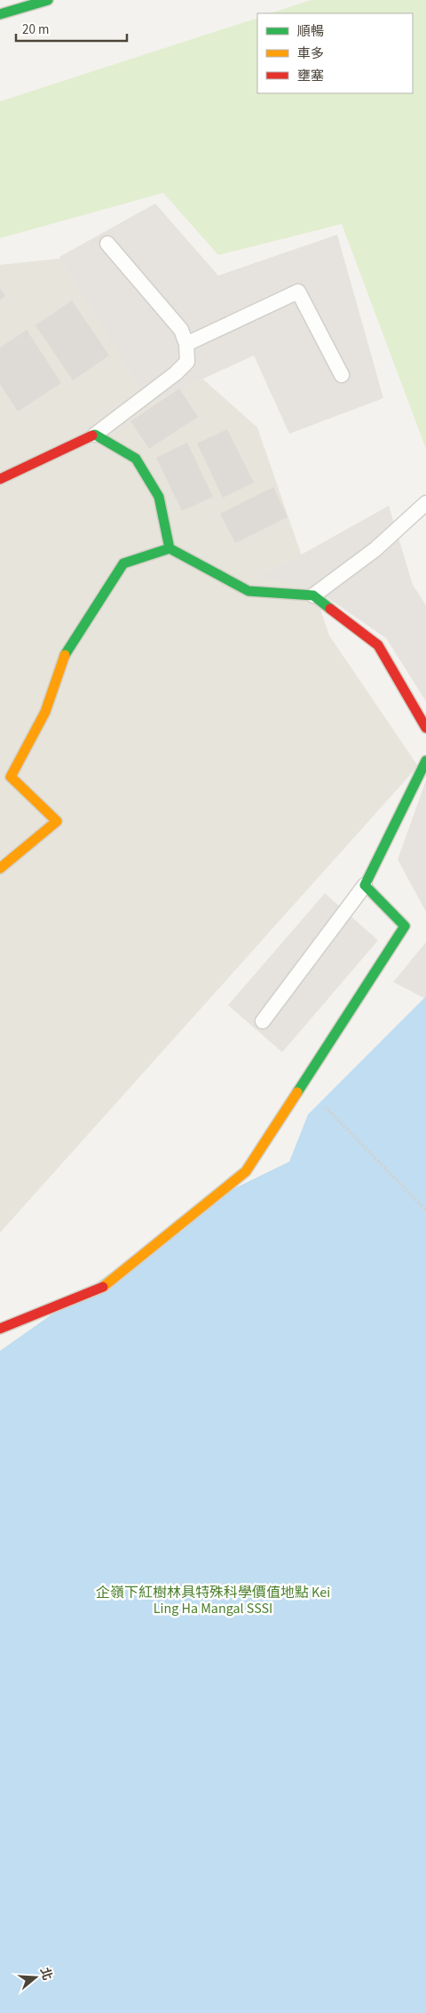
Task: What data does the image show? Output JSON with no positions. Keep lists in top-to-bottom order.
{
  "parks": ["企嶺下紅樹林具特殊科學價值地點 Kei Ling Ha Mangal SSSI"],
  "legend": ["順暢", "車多", "壅塞"],
  "scale_bar": "20 m",
  "north": "right"
}
